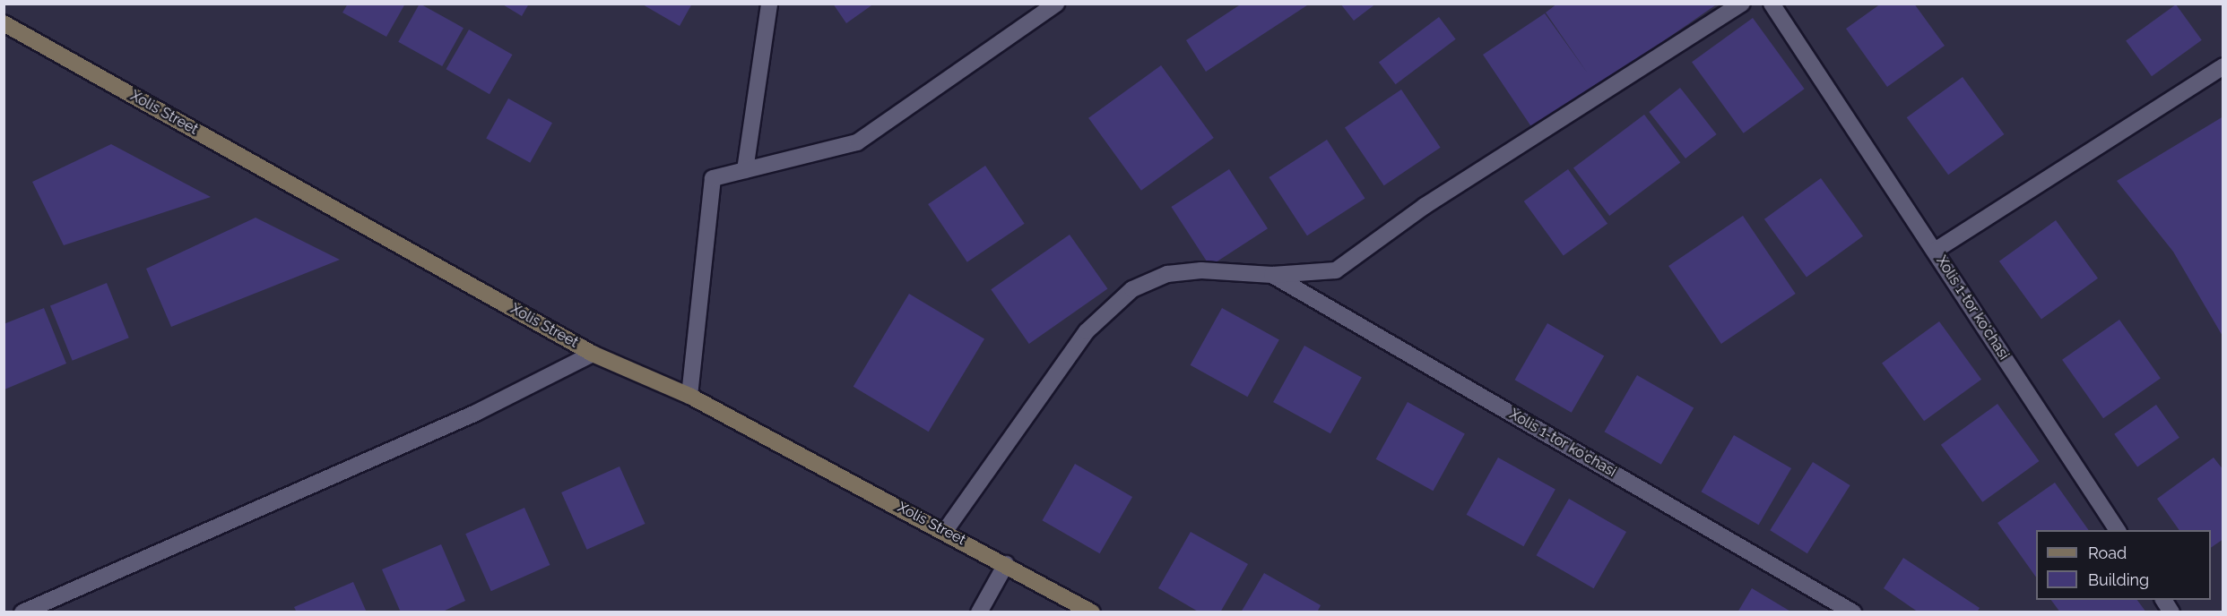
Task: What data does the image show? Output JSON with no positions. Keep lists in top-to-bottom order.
{
  "streets": {
    "street": ["Xolis Street", "Xolis 1-tor ko'chasi"]
  },
  "legend": ["Road", "Building"]
}
